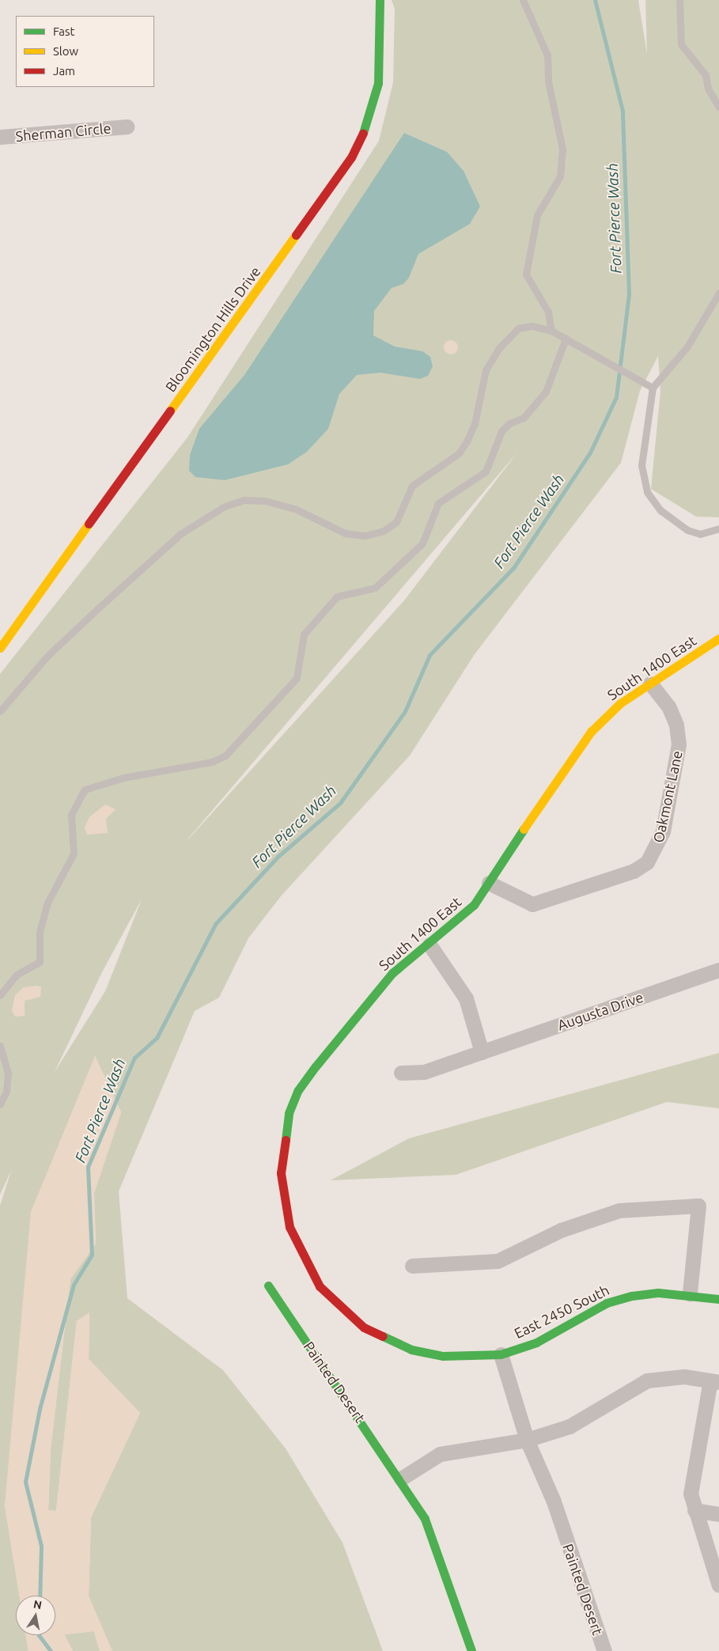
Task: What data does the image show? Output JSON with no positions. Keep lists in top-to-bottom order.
{
  "streets": {
    "street": [
      "Sherman Circle",
      "Bloomington Hills Drive",
      "South 1400 East",
      "Oakmont Lane",
      "Augusta Drive",
      "East 2450 South",
      "Painted Desert"
    ]
  },
  "crossings": [
    ["South 1400 East", "Oakmont Lane"],
    ["South 1400 East", "East 2450 South"],
    ["East 2450 South", "Painted Desert"]
  ],
  "water": ["Fort Pierce Wash"],
  "legend": ["Fast", "Slow", "Jam"],
  "north": "top"
}
